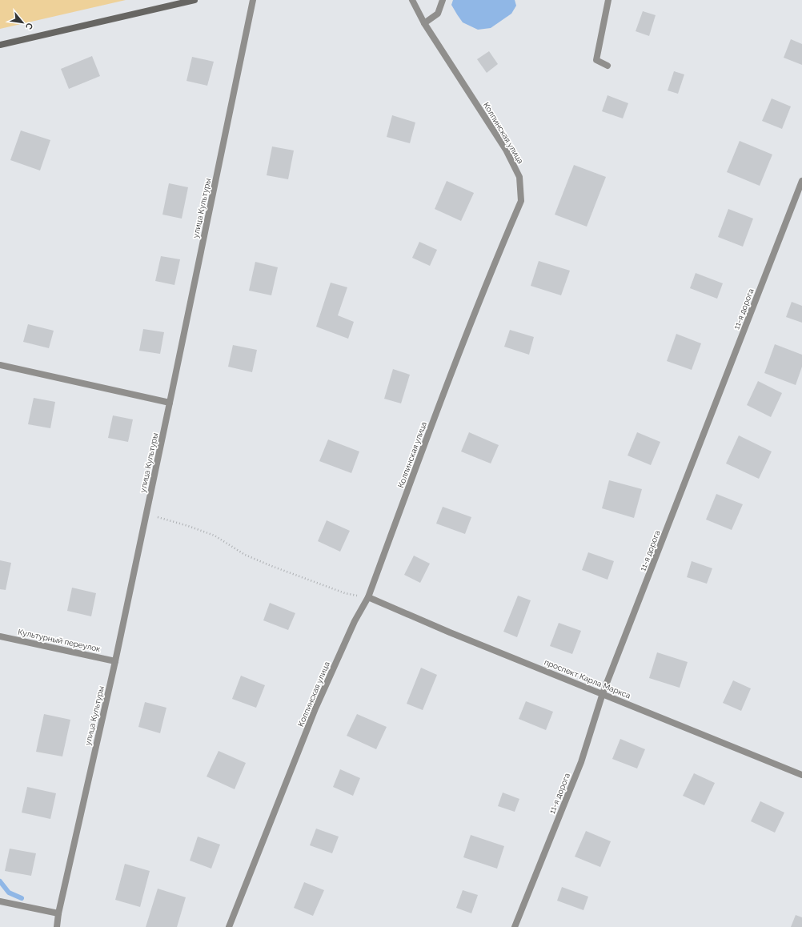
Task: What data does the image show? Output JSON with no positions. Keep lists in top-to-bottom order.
{
  "streets": {
    "street": [
      "Колпинская улица",
      "улица Культуры",
      "11-я дорога",
      "Культурный переулок",
      "проспект Карла Маркса"
    ]
  },
  "crossings": [
    ["Колпинская улица", "проспект Карла Маркса"],
    ["улица Культуры", "Культурный переулок"],
    ["11-я дорога", "проспект Карла Маркса"]
  ],
  "north": "bottom right"
}
